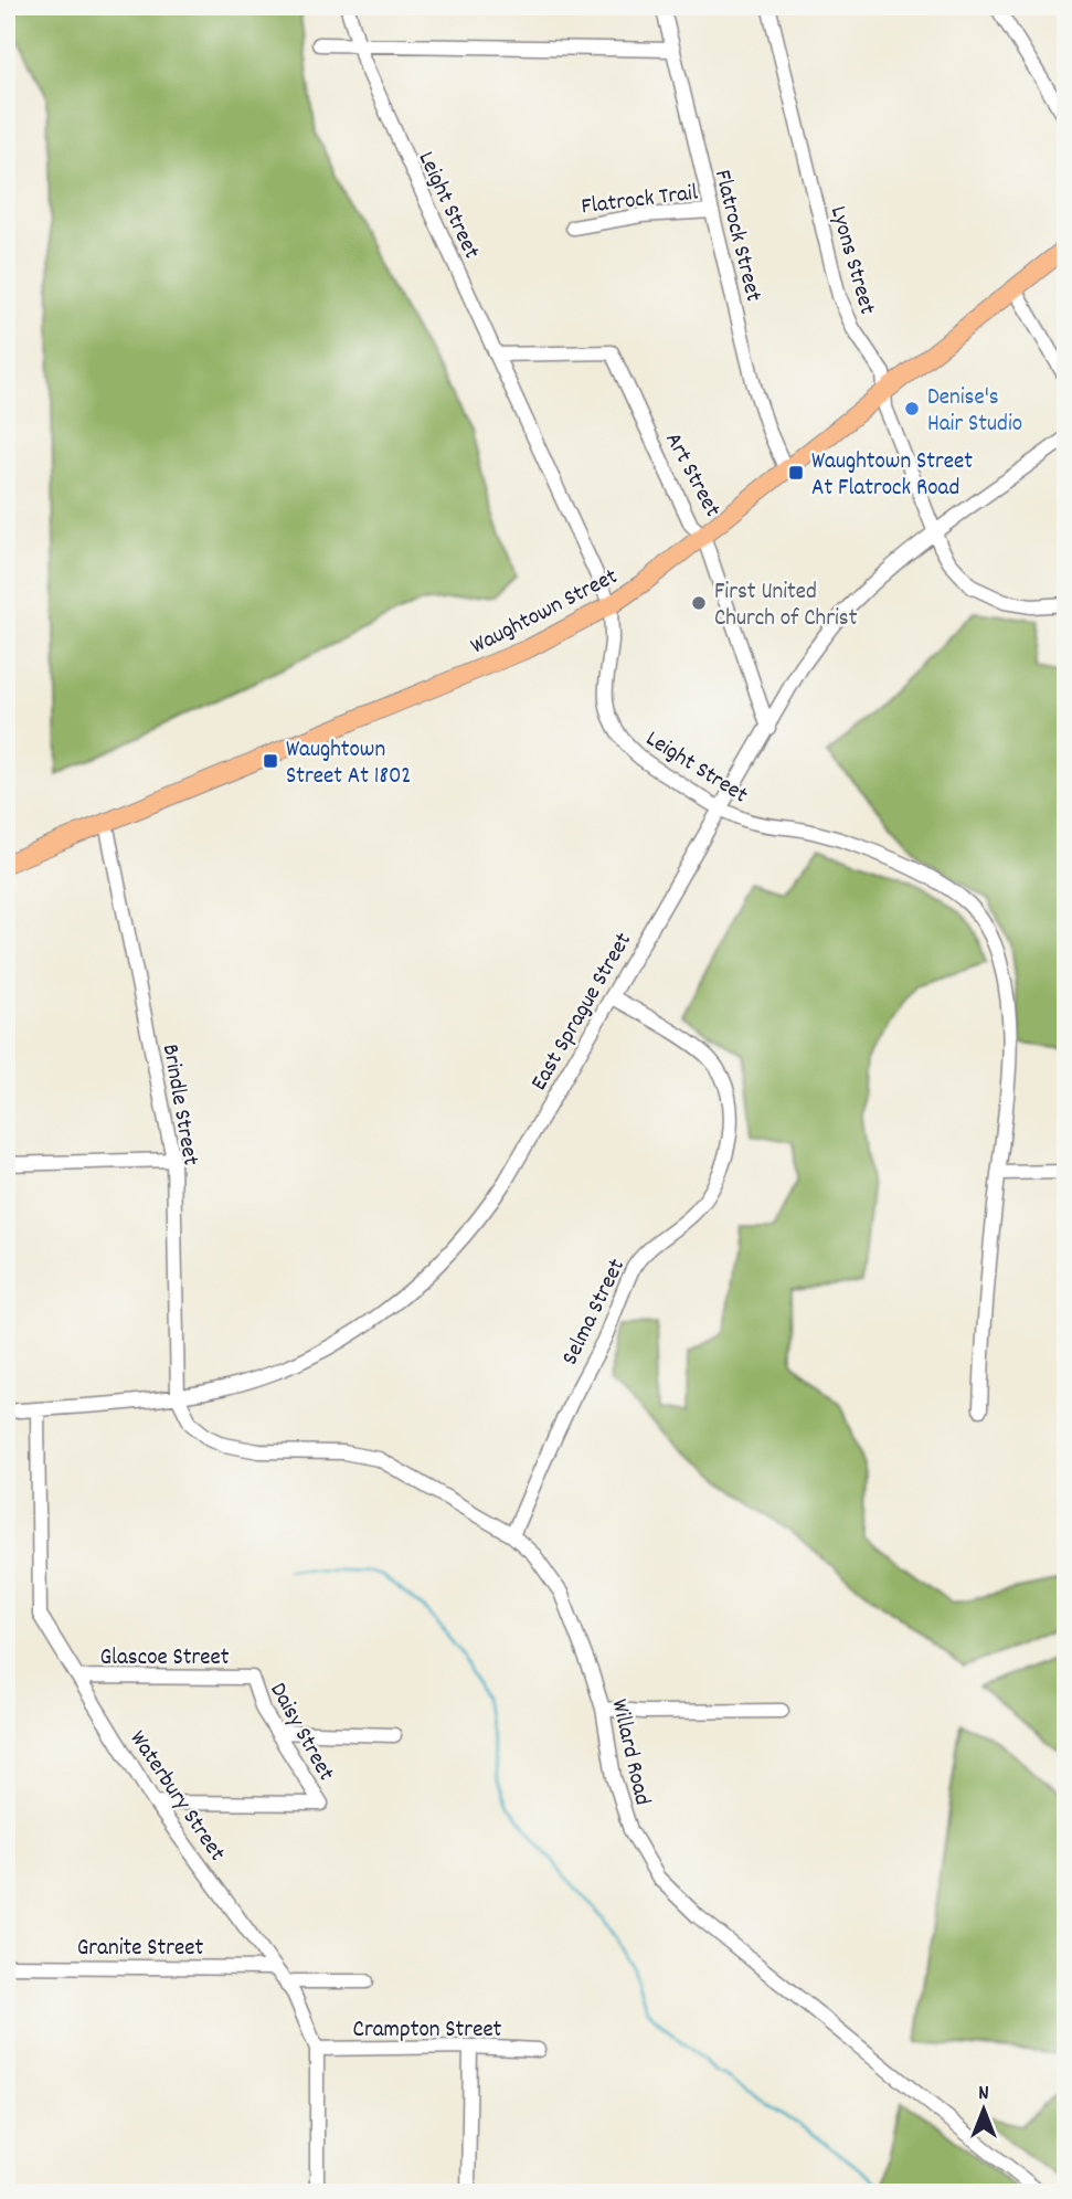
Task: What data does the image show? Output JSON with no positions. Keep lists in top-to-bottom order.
{
  "streets": {
    "main road": ["Waughtown Street"],
    "street": [
      "Flatrock Trail",
      "Leight Street",
      "Flatrock Street",
      "Lyons Street",
      "Art Street",
      "East Sprague Street",
      "Brindle Street",
      "Selma Street",
      "Glascoe Street",
      "Daisy Street",
      "Willard Road",
      "Waterbury Street",
      "Granite Street",
      "Crampton Street"
    ]
  },
  "crossings": [
    ["Flatrock Trail", "Flatrock Street"],
    ["Leight Street", "Art Street"],
    ["Leight Street", "Waughtown Street"],
    ["Leight Street", "East Sprague Street"],
    ["Flatrock Street", "Waughtown Street"],
    ["Lyons Street", "Waughtown Street"],
    ["Lyons Street", "East Sprague Street"],
    ["Art Street", "Waughtown Street"],
    ["Art Street", "East Sprague Street"],
    ["Waughtown Street", "Brindle Street"],
    ["East Sprague Street", "Brindle Street"],
    ["East Sprague Street", "Selma Street"],
    ["East Sprague Street", "Willard Road"],
    ["East Sprague Street", "Waterbury Street"],
    ["Brindle Street", "Willard Road"],
    ["Selma Street", "Willard Road"],
    ["Glascoe Street", "Daisy Street"],
    ["Glascoe Street", "Waterbury Street"],
    ["Daisy Street", "Waterbury Street"],
    ["Waterbury Street", "Granite Street"],
    ["Waterbury Street", "Crampton Street"]
  ],
  "places": {
    "other": ["Denise's Hair Studio", "First United Church of Christ"],
    "transit": ["Waughtown Street At Flatrock Road", "Waughtown Street At 1802"]
  },
  "north": "top"
}
